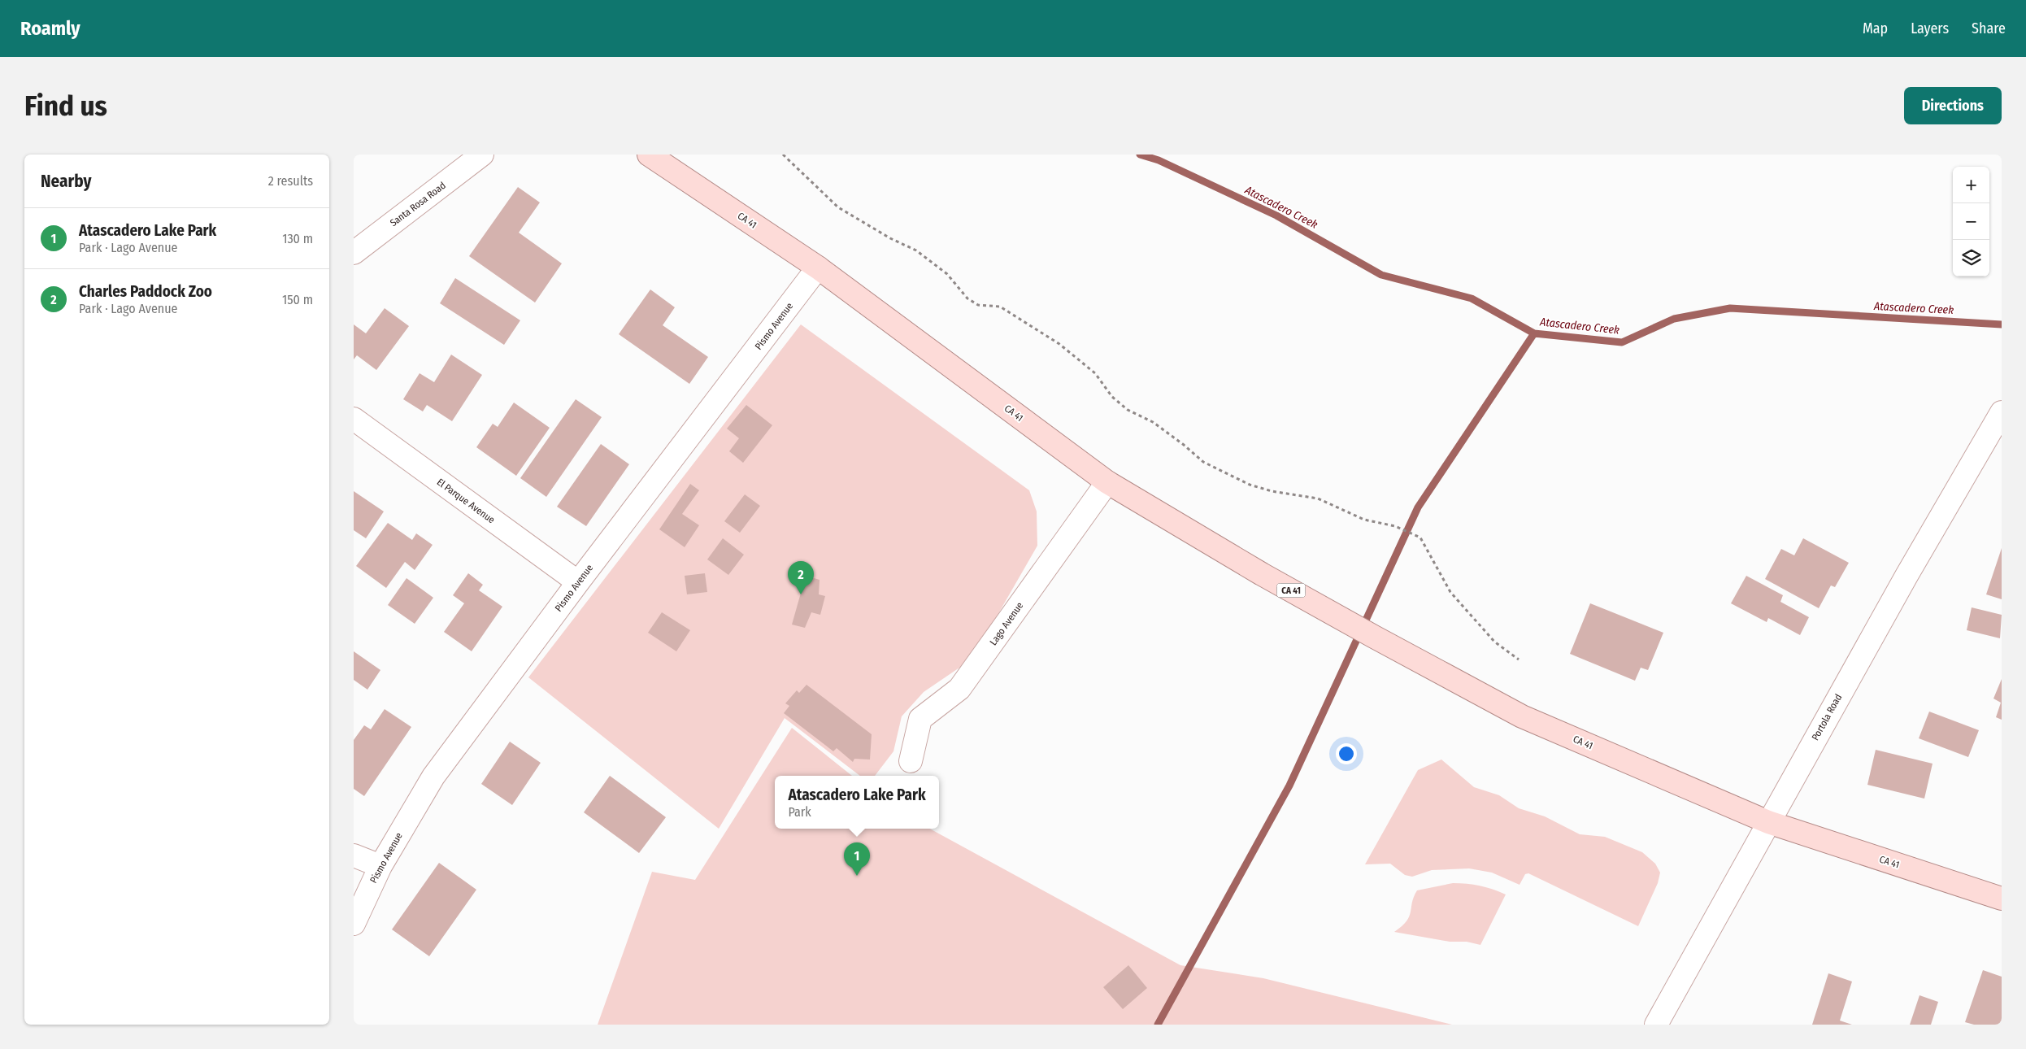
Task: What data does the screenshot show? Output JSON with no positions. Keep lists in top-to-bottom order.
{
  "streets": {
    "main road": ["CA 41"],
    "street": [
      "Santa Rosa Road",
      "Pismo Avenue",
      "El Parque Avenue",
      "Lago Avenue",
      "Portola Road"
    ]
  },
  "crossings": [
    ["CA 41", "Pismo Avenue"],
    ["CA 41", "Lago Avenue"],
    ["CA 41", "Portola Road"],
    ["Pismo Avenue", "El Parque Avenue"]
  ],
  "water": ["Atascadero Creek"],
  "page": {
    "header": "Roamly",
    "nav": ["Map", "Layers", "Share"],
    "buttons": "Directions",
    "title": "Find us",
    "heading": ["Nearby", "2 results"],
    "map_buttons": ["+", "−"],
    "list": [
      {
        "mark": "1",
        "name": "Atascadero Lake Park",
        "note": "Park · Lago Avenue",
        "value": "130 m"
      },
      {
        "mark": "2",
        "name": "Charles Paddock Zoo",
        "note": "Park · Lago Avenue",
        "value": "150 m"
      }
    ],
    "pins": ["2", "1"],
    "popup": ["Atascadero Lake Park", "Park"]
  }
}
